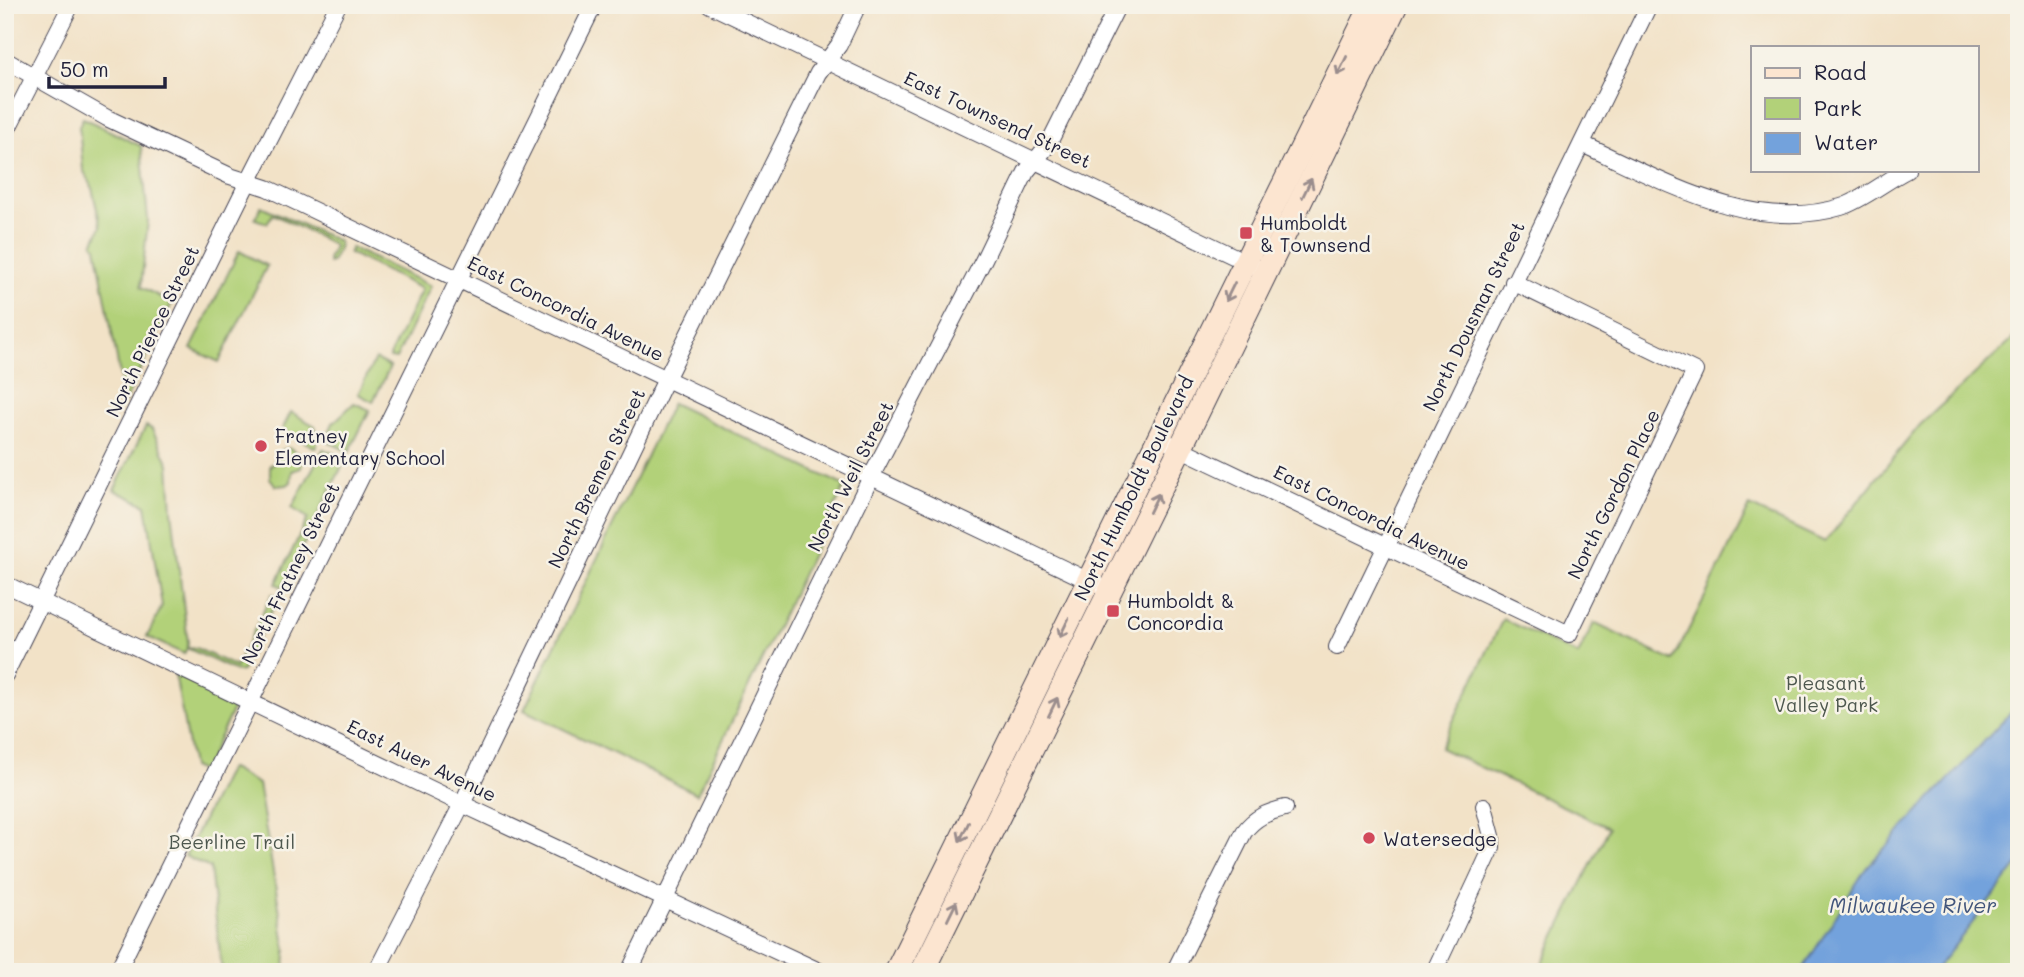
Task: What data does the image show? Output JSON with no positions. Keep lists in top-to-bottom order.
{
  "streets": {
    "main road": ["North Humboldt Boulevard"],
    "street": [
      "East Townsend Street",
      "East Concordia Avenue",
      "North Dousman Street",
      "North Pierce Street",
      "North Weil Street",
      "North Bremen Street",
      "North Gordon Place",
      "North Fratney Street",
      "East Auer Avenue"
    ]
  },
  "crossings": [
    ["East Townsend Street", "North Weil Street"],
    ["East Townsend Street", "North Bremen Street"],
    ["East Townsend Street", "North Humboldt Boulevard"],
    ["East Concordia Avenue", "North Dousman Street"],
    ["East Concordia Avenue", "North Pierce Street"],
    ["East Concordia Avenue", "North Weil Street"],
    ["East Concordia Avenue", "North Bremen Street"],
    ["East Concordia Avenue", "North Humboldt Boulevard"],
    ["East Concordia Avenue", "North Gordon Place"],
    ["East Concordia Avenue", "North Fratney Street"],
    ["North Dousman Street", "North Gordon Place"],
    ["North Pierce Street", "East Auer Avenue"],
    ["North Weil Street", "East Auer Avenue"],
    ["North Bremen Street", "East Auer Avenue"],
    ["North Fratney Street", "East Auer Avenue"]
  ],
  "water": ["Milwaukee River"],
  "parks": ["Pleasant Valley Park", "Beerline Trail"],
  "places": {
    "transit": ["Humboldt & Townsend", "Humboldt & Concordia"],
    "other": ["Fratney Elementary School", "Watersedge"]
  },
  "legend": ["Road", "Park", "Water"],
  "scale_bar": "50 m"
}
